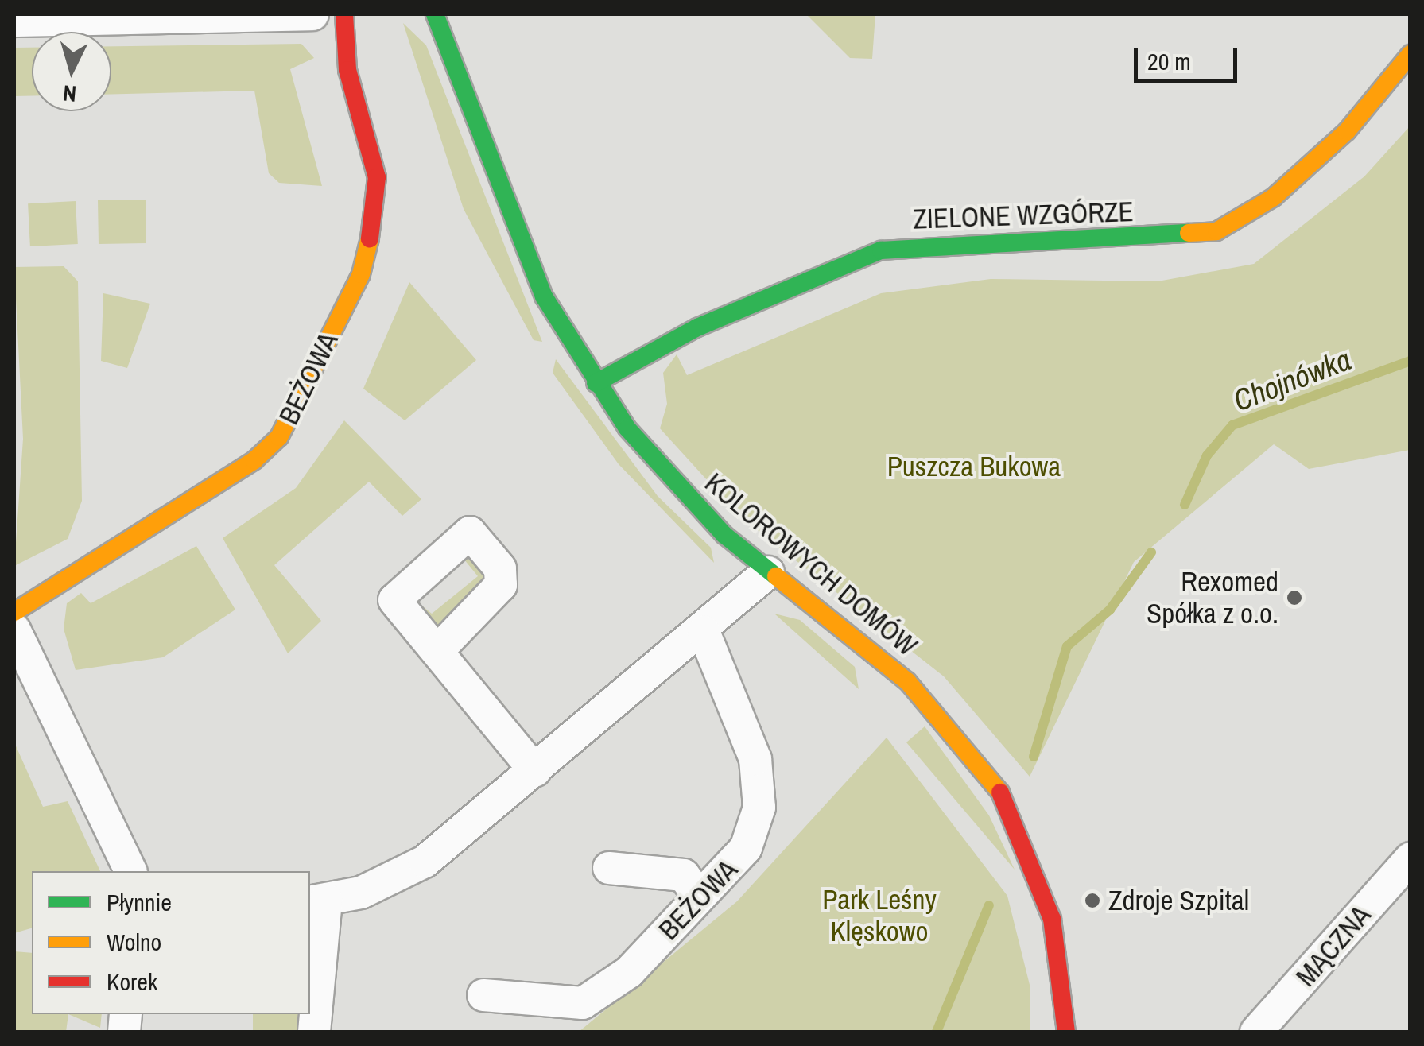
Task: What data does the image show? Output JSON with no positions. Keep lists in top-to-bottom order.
{
  "streets": {
    "street": [
      "ZIELONE WZGÓRZE",
      "BEŻOWA",
      "KOLOROWYCH DOMÓW",
      "MĄCZNA"
    ]
  },
  "crossings": [
    ["ZIELONE WZGÓRZE", "KOLOROWYCH DOMÓW"]
  ],
  "water": ["Chojnówka"],
  "parks": ["Puszcza Bukowa", "Park Leśny Klęskowo"],
  "places": ["Rexomed Spółka z o.o.", "Zdroje Szpital"],
  "legend": ["Płynnie", "Wolno", "Korek"],
  "scale_bar": "20 m",
  "north": "bottom"
}
